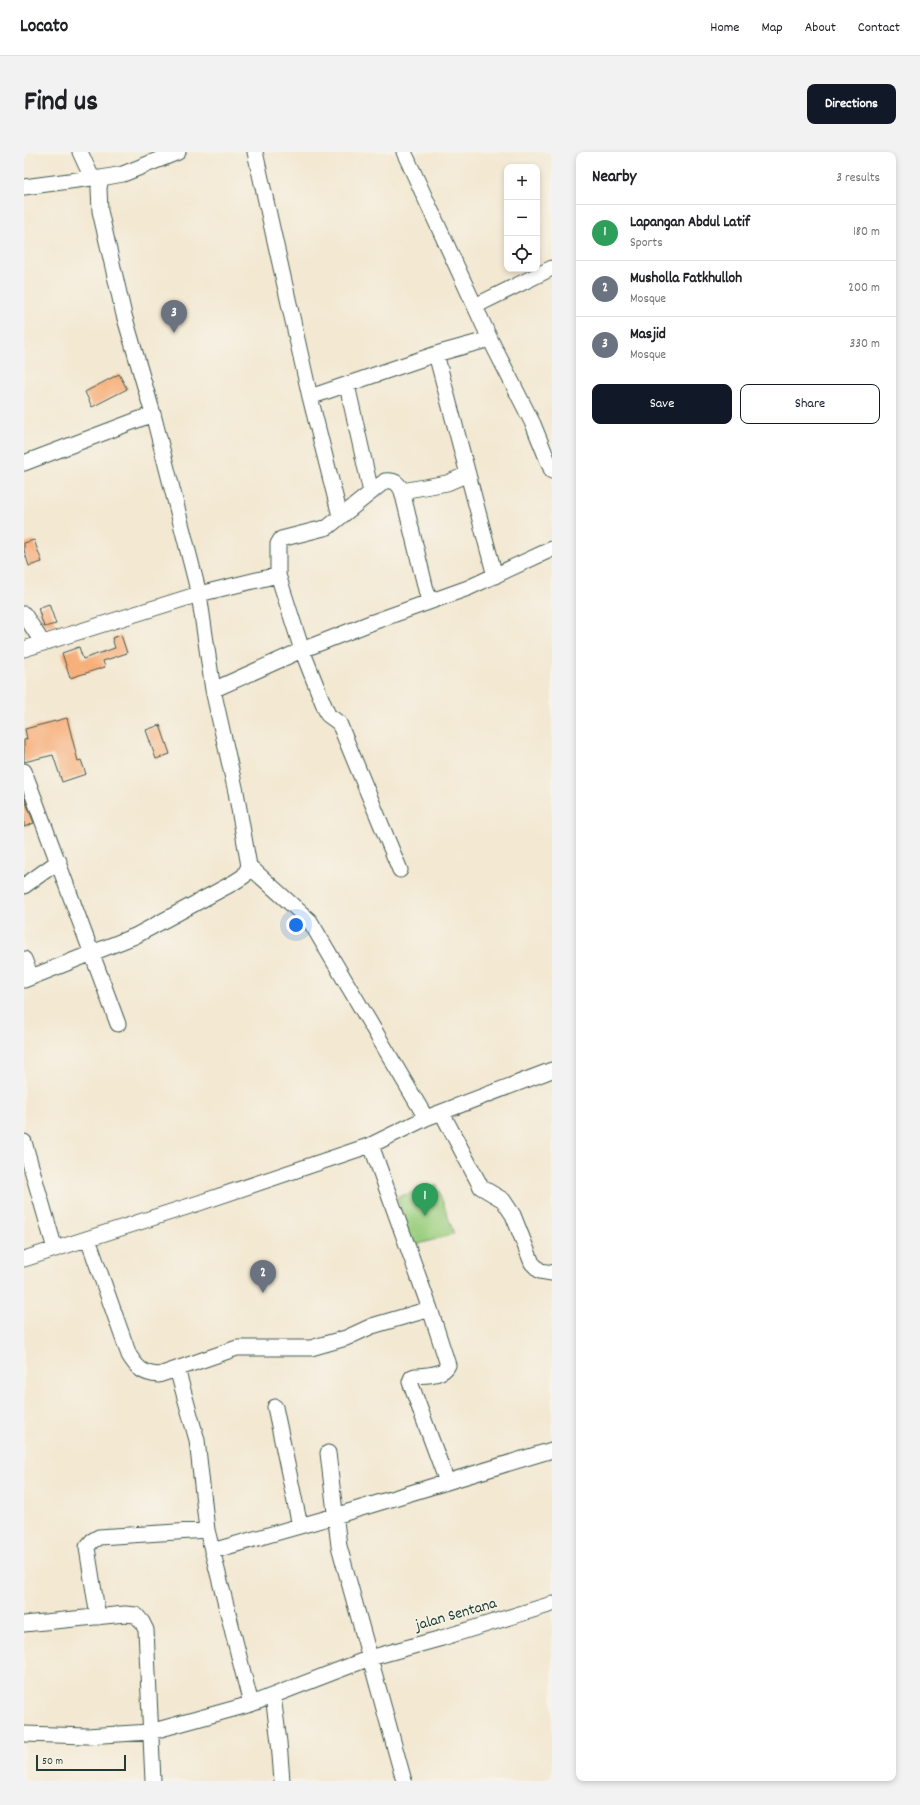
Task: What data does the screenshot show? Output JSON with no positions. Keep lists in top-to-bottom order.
{
  "streets": {
    "street": ["jalan Sentana"]
  },
  "scale_bar": "50 m",
  "page": {
    "header": "Locato",
    "nav": [
      "Home",
      "Map",
      "About",
      "Contact"
    ],
    "title": "Find us",
    "buttons": [
      "Directions",
      ["Save", "Share"]
    ],
    "heading": ["Nearby", "3 results"],
    "map_buttons": ["+", "−"],
    "list": [
      {
        "mark": "1",
        "name": "Lapangan Abdul Latif",
        "note": "Sports",
        "value": "180 m"
      },
      {
        "mark": "2",
        "name": "Musholla Fatkhulloh",
        "note": "Mosque",
        "value": "200 m"
      },
      {
        "mark": "3",
        "name": "Masjid",
        "note": "Mosque",
        "value": "330 m"
      }
    ],
    "pins": ["3", "1", "2"],
    "scale": "50 m"
  }
}
